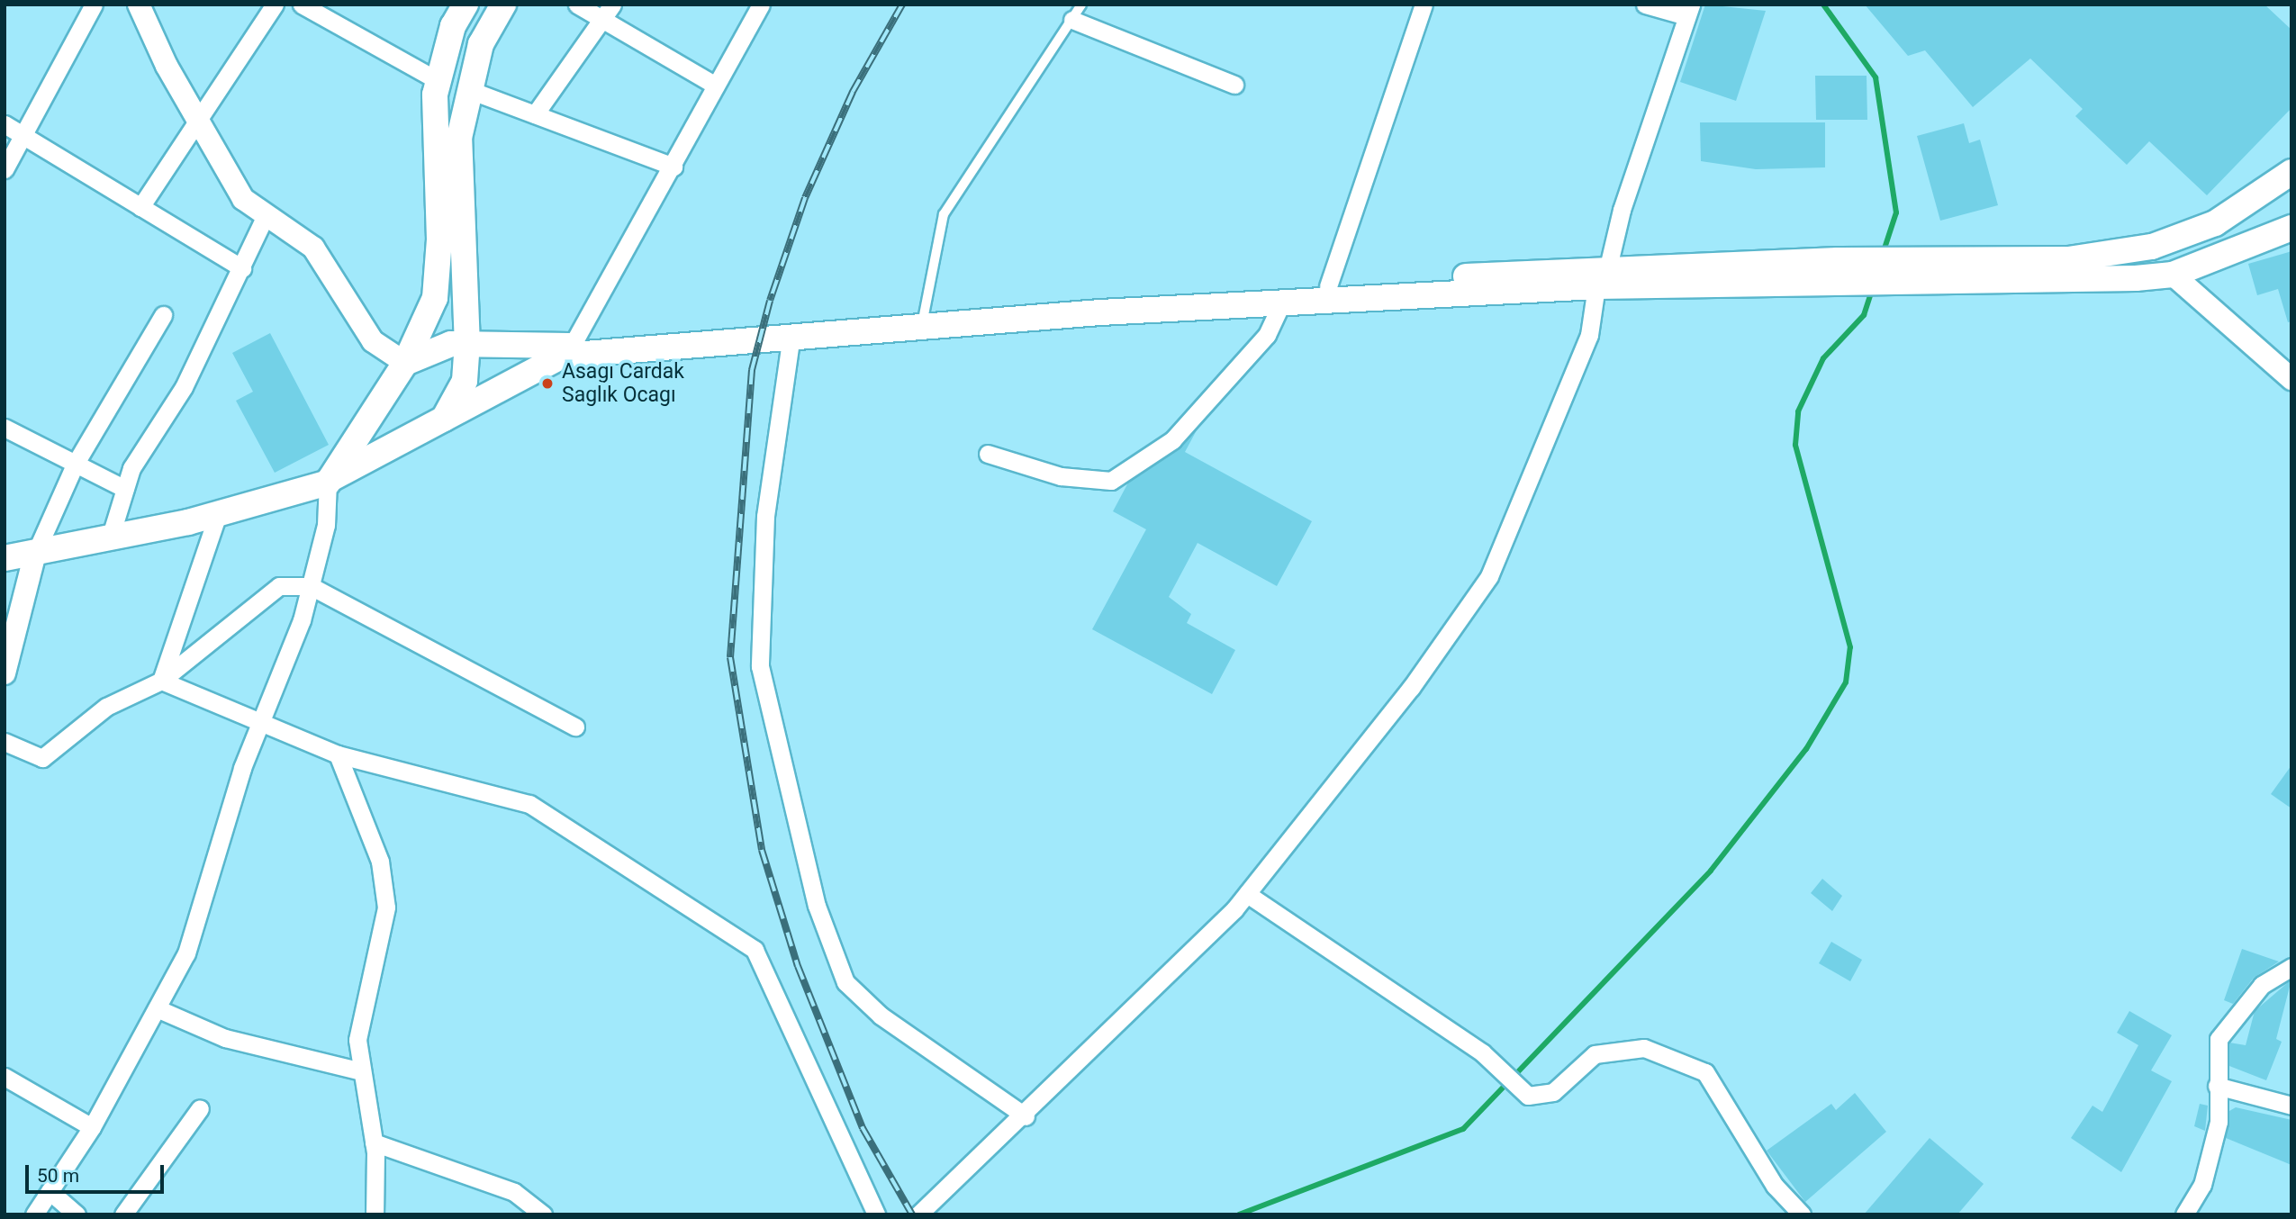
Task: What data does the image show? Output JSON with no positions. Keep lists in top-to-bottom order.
{
  "places": ["Asagı Cardak Saglık Ocagı"],
  "scale_bar": "50 m"
}
